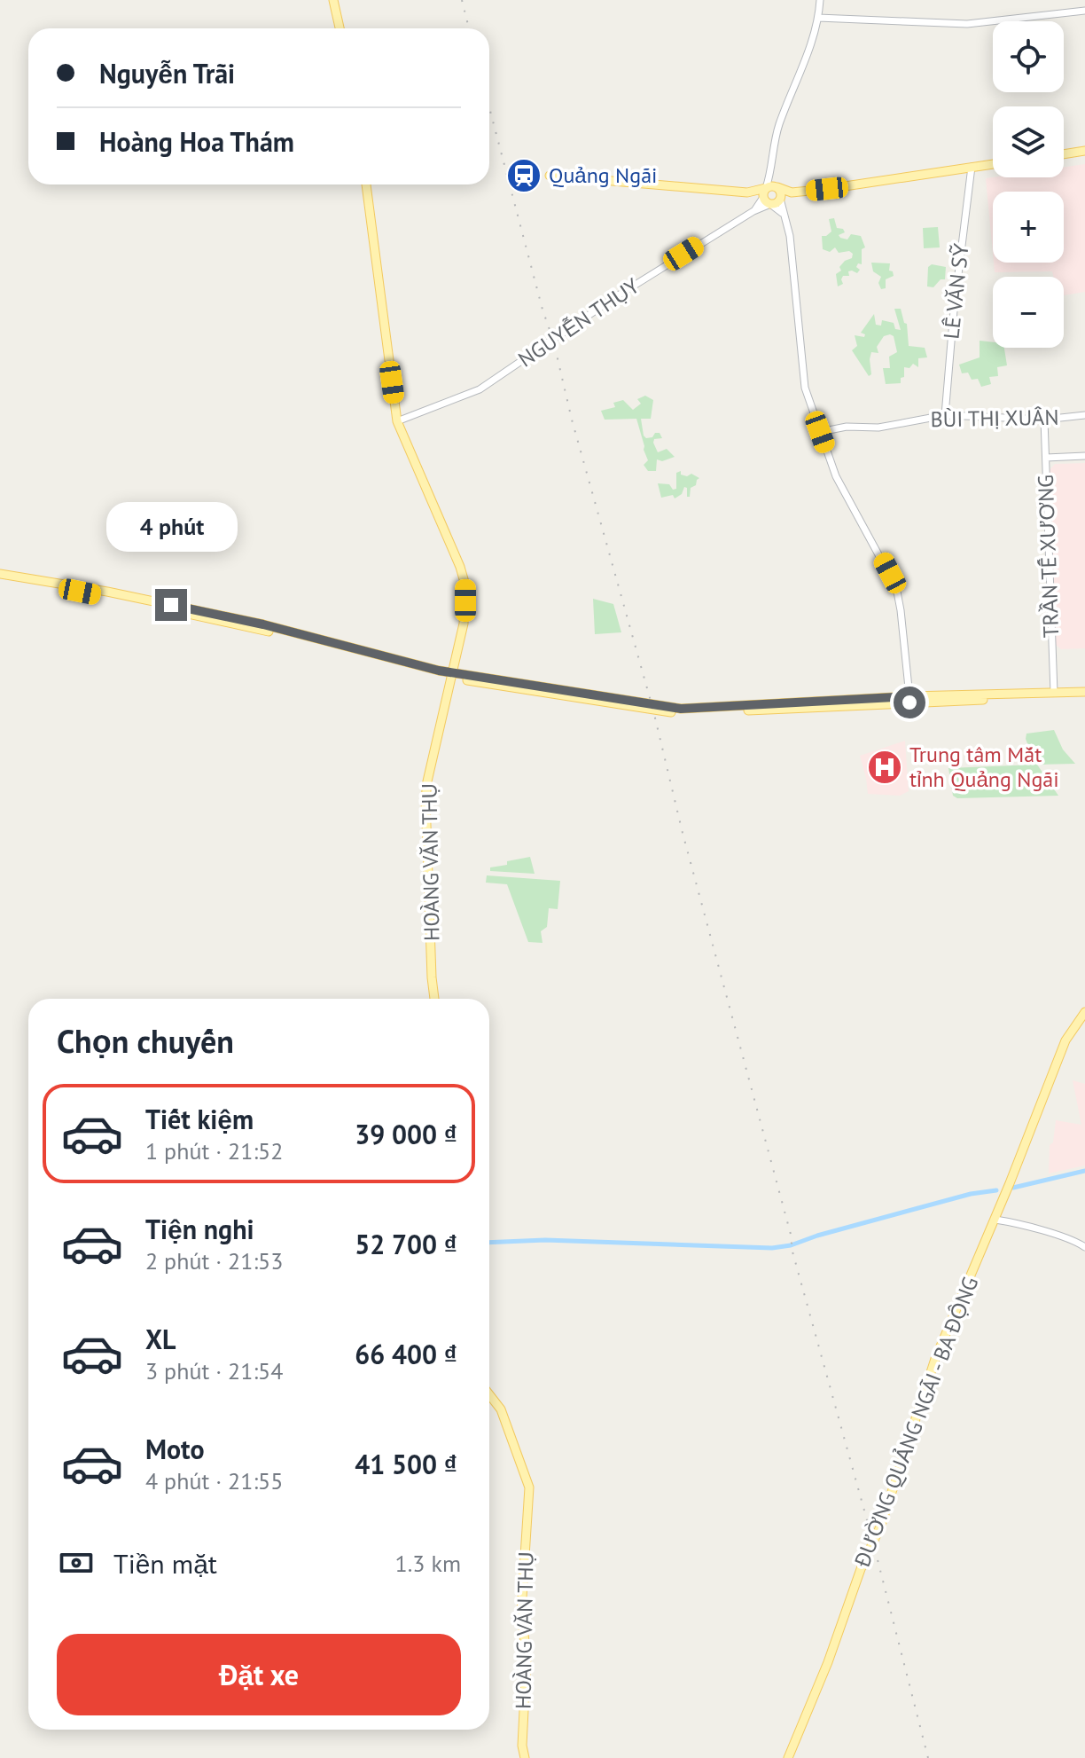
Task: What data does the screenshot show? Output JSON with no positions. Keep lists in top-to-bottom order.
{
  "streets": {
    "main road": ["HOÀNG VĂN THỤ", "ĐƯỜNG QUẢNG NGÃI - BA ĐỘNG"],
    "street": [
      "LÊ VĂN SỸ",
      "NGUYỄN THỤY",
      "BÙI THỊ XUÂN",
      "TRẦN TẾ XƯƠNG"
    ]
  },
  "crossings": [
    ["LÊ VĂN SỸ", "BÙI THỊ XUÂN"],
    ["NGUYỄN THỤY", "HOÀNG VĂN THỤ"],
    ["BÙI THỊ XUÂN", "TRẦN TẾ XƯƠNG"]
  ],
  "places": {
    "station": ["Quảng Ngãi"],
    "hospital": ["Trung tâm Mắt tỉnh Quảng Ngãi"]
  },
  "page": {
    "map_buttons": ["+", "−"],
    "banner": ["Nguyễn Trãi", "Hoàng Hoa Thám"],
    "bubble": "4 phút",
    "heading": "Chọn chuyến",
    "list": [
      {
        "name": "Tiết kiệm",
        "note": "1 phút · 21:52",
        "value": "39 000 ₫"
      },
      {
        "name": "Tiện nghi",
        "note": "2 phút · 21:53",
        "value": "52 700 ₫"
      },
      {
        "name": "XL",
        "note": "3 phút · 21:54",
        "value": "66 400 ₫"
      },
      {
        "name": "Moto",
        "note": "4 phút · 21:55",
        "value": "41 500 ₫"
      }
    ],
    "pay": ["Tiền mặt", "1.3 km"],
    "buttons": "Đặt xe"
  }
}
